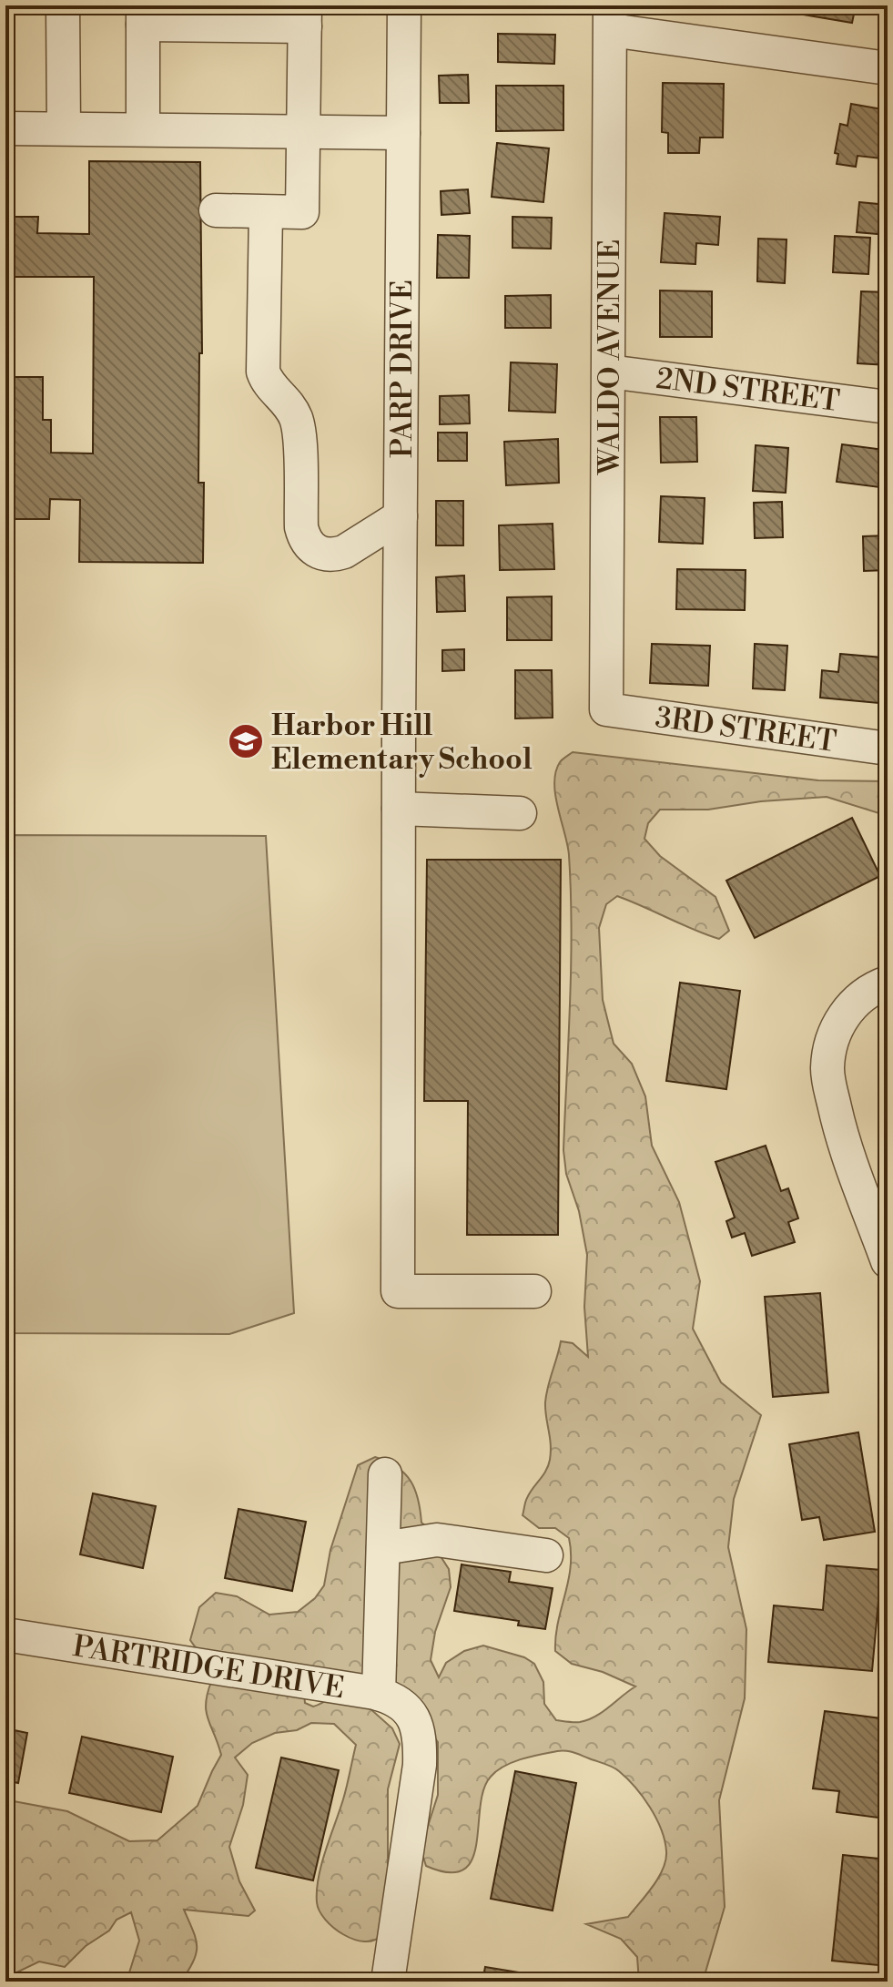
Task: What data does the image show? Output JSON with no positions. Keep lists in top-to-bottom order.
{
  "streets": {
    "street": [
      "WALDO AVENUE",
      "PARP DRIVE",
      "2ND STREET",
      "3RD STREET",
      "PARTRIDGE DRIVE"
    ]
  },
  "crossings": [
    ["WALDO AVENUE", "2ND STREET"],
    ["WALDO AVENUE", "3RD STREET"]
  ],
  "places": {
    "school or university": ["Harbor Hill Elementary School"]
  }
}
